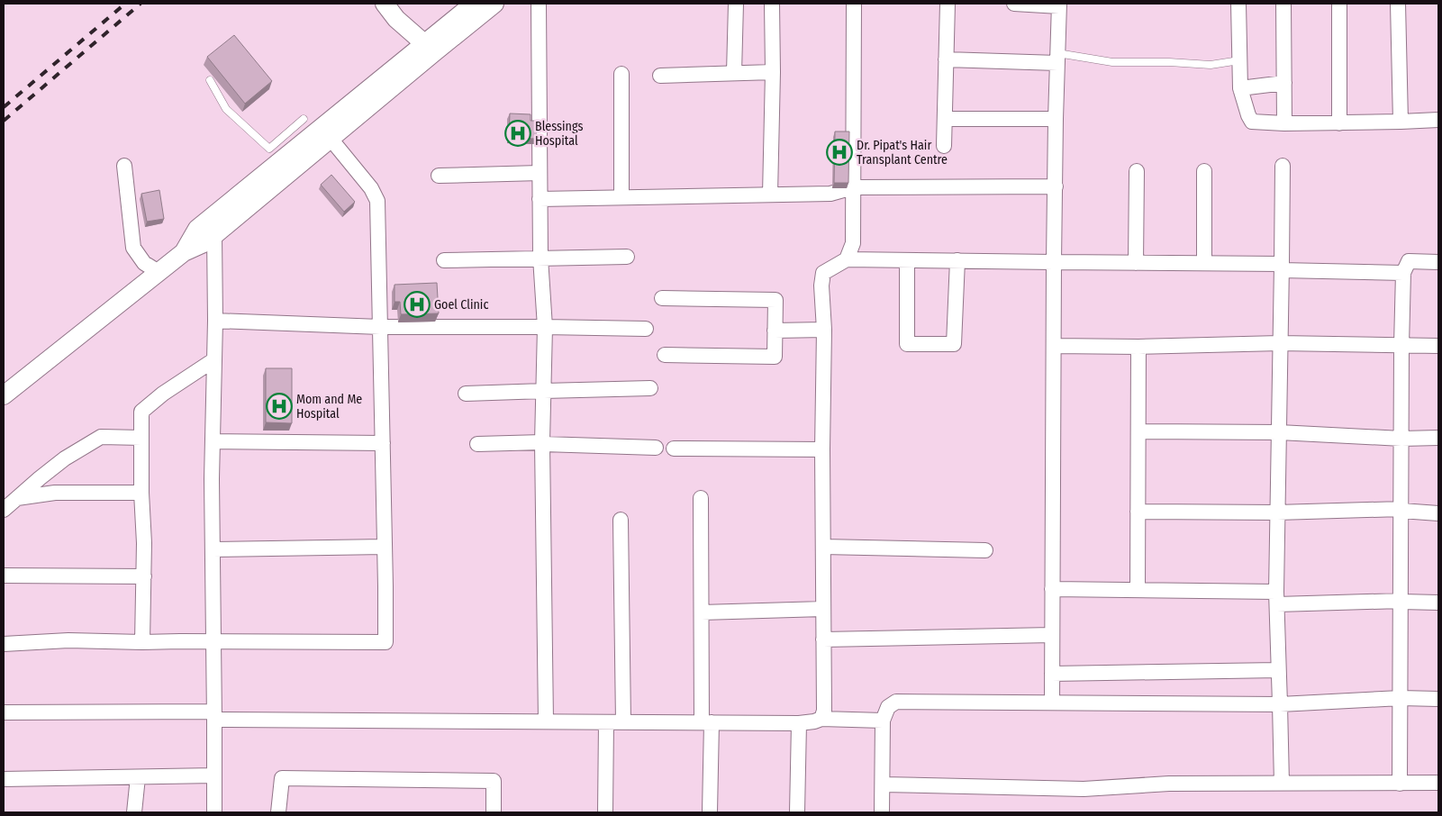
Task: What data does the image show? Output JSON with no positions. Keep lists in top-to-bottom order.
{
  "places": {
    "hospital": [
      "Blessings Hospital",
      "Dr. Pipat's Hair Transplant Centre",
      "Goel Clinic",
      "Mom and Me Hospital"
    ]
  }
}
